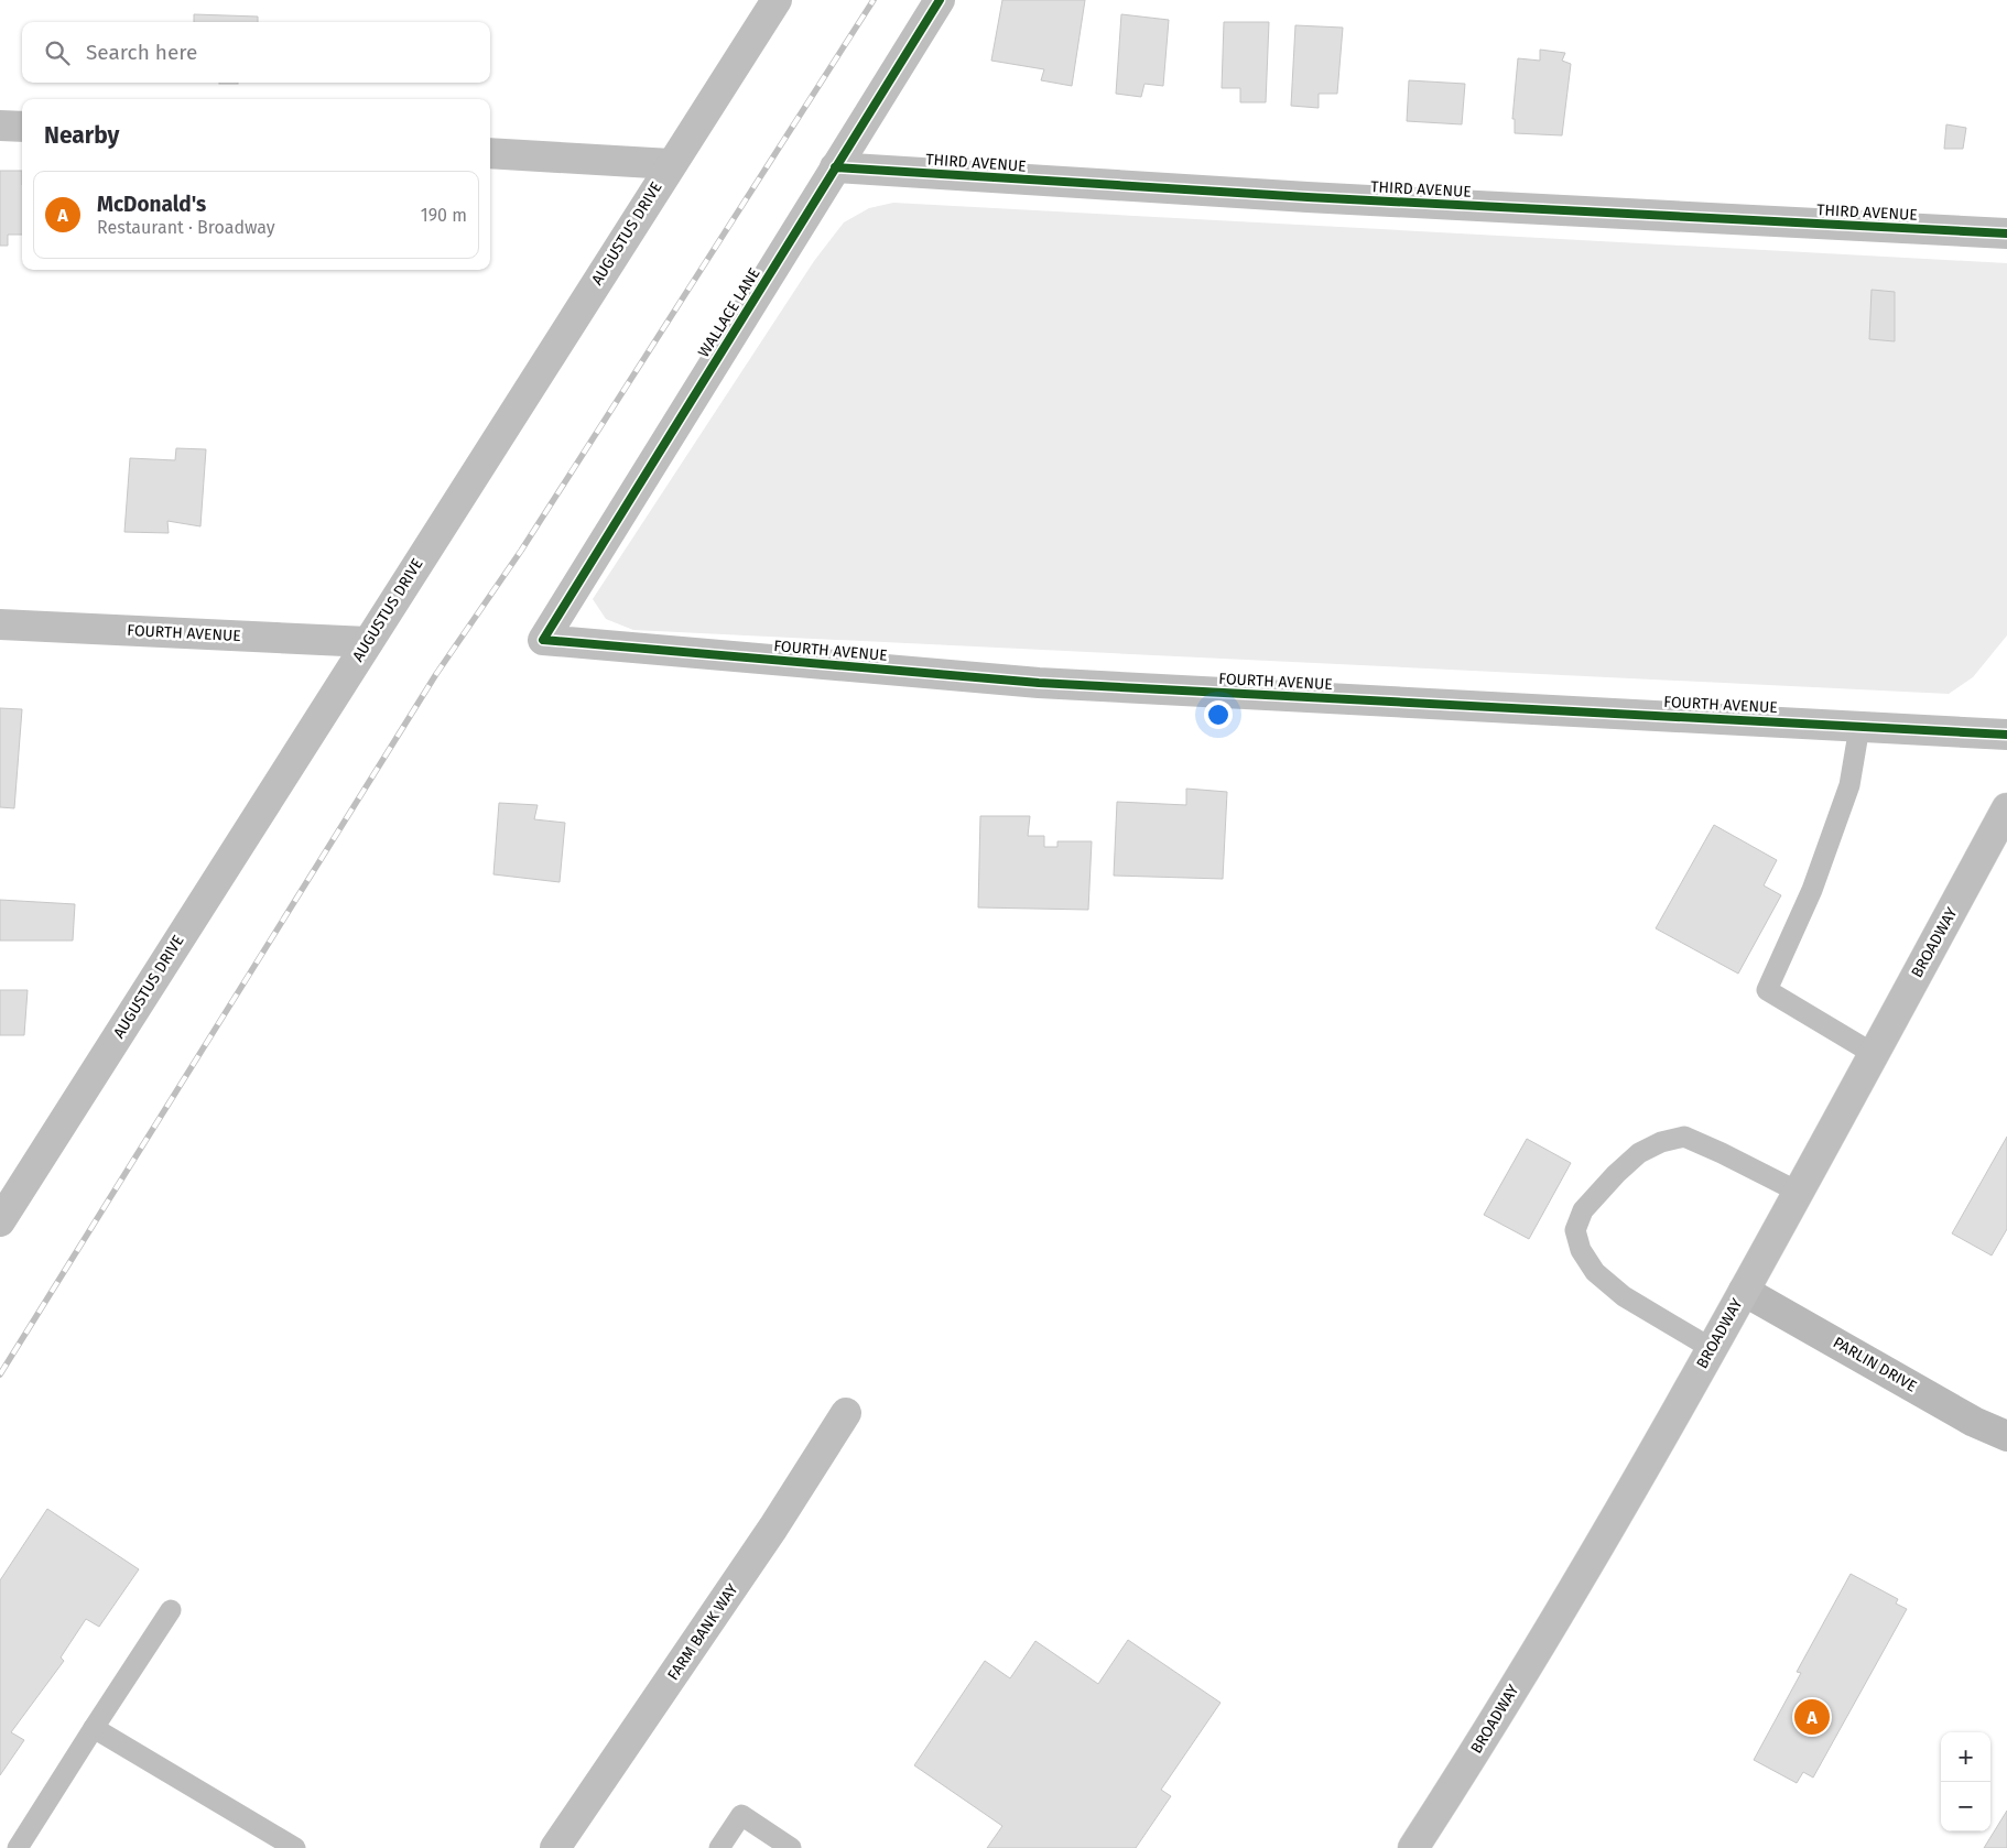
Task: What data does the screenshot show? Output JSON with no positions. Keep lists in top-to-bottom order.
{
  "streets": {
    "street": [
      "THIRD AVENUE",
      "AUGUSTUS DRIVE",
      "WALLACE LANE",
      "FOURTH AVENUE",
      "BROADWAY",
      "PARLIN DRIVE",
      "FARM BANK WAY"
    ]
  },
  "crossings": [
    ["THIRD AVENUE", "WALLACE LANE"],
    ["AUGUSTUS DRIVE", "FOURTH AVENUE"],
    ["WALLACE LANE", "FOURTH AVENUE"],
    ["BROADWAY", "PARLIN DRIVE"]
  ],
  "page": {
    "search": "Search here",
    "heading": "Nearby",
    "list": [
      {
        "mark": "A",
        "name": "McDonald's",
        "note": "Restaurant · Broadway",
        "value": "190 m"
      }
    ],
    "pins": "A",
    "map_buttons": ["+", "−"]
  }
}
